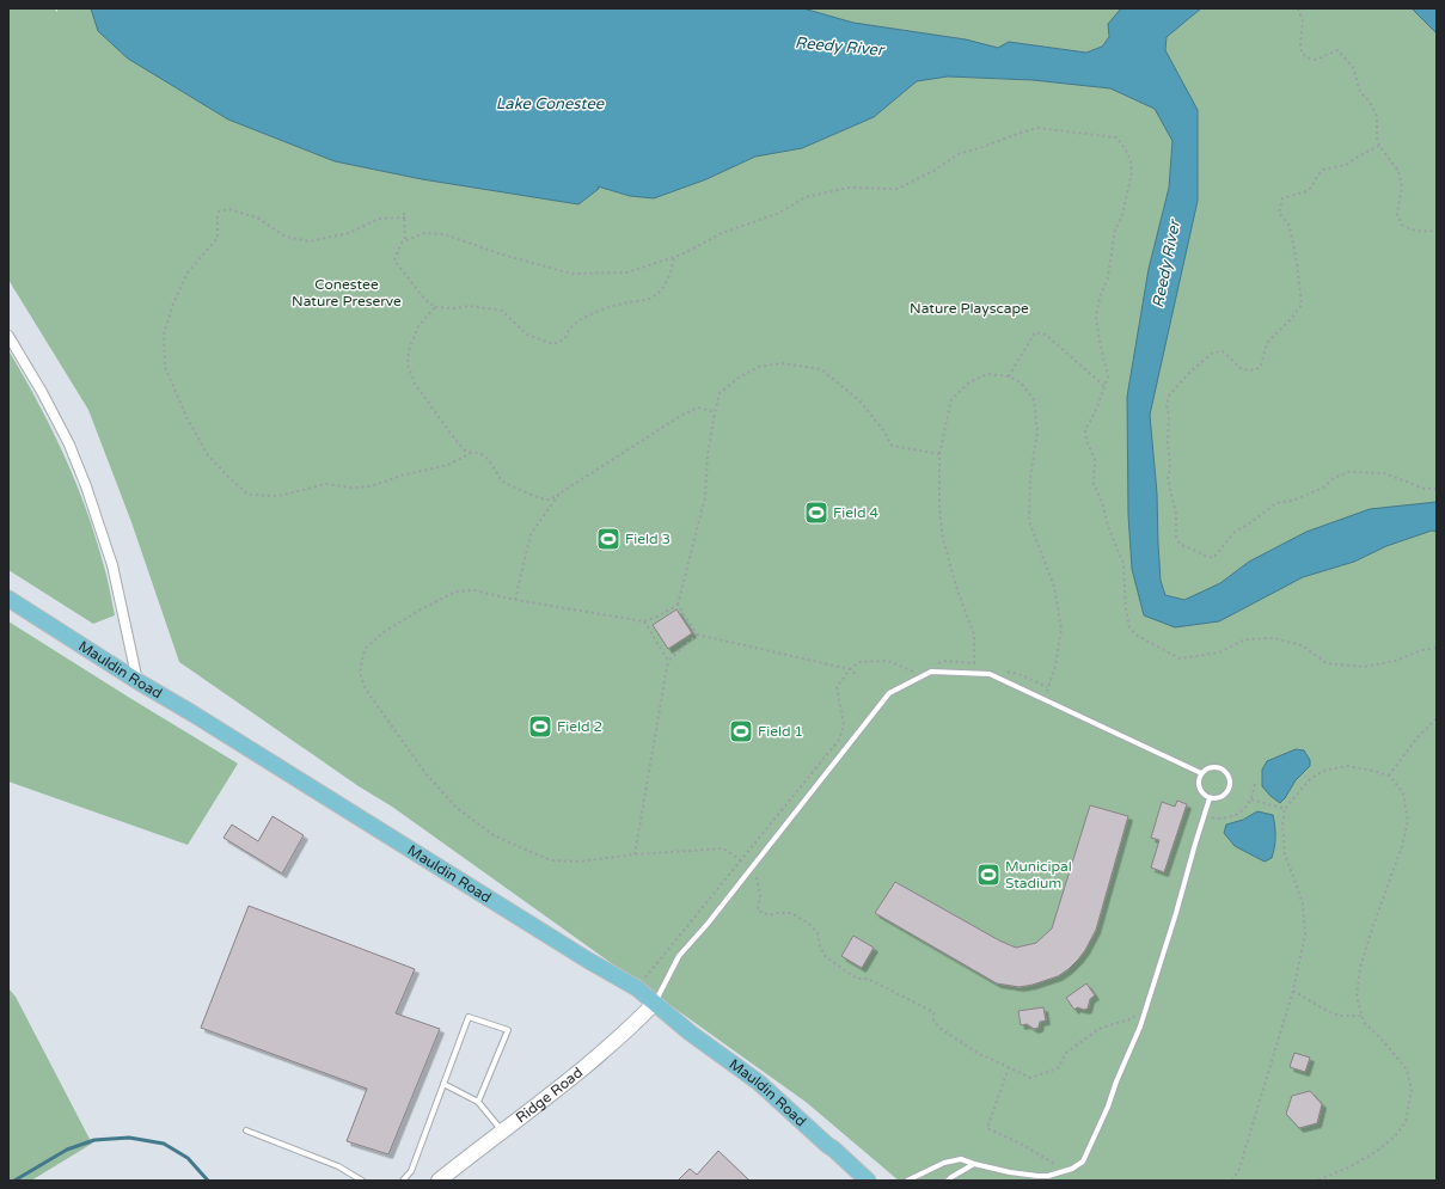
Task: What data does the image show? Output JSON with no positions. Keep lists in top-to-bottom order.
{
  "streets": {
    "main road": ["Mauldin Road"],
    "street": ["Ridge Road"]
  },
  "crossings": [
    ["Mauldin Road", "Ridge Road"]
  ],
  "water": ["Reedy River", "Lake Conestee"],
  "parks": ["Conestee Nature Preserve", "Nature Playscape"],
  "places": {
    "sports": [
      "Field 4",
      "Field 3",
      "Field 2",
      "Field 1",
      "Municipal Stadium"
    ]
  }
}
